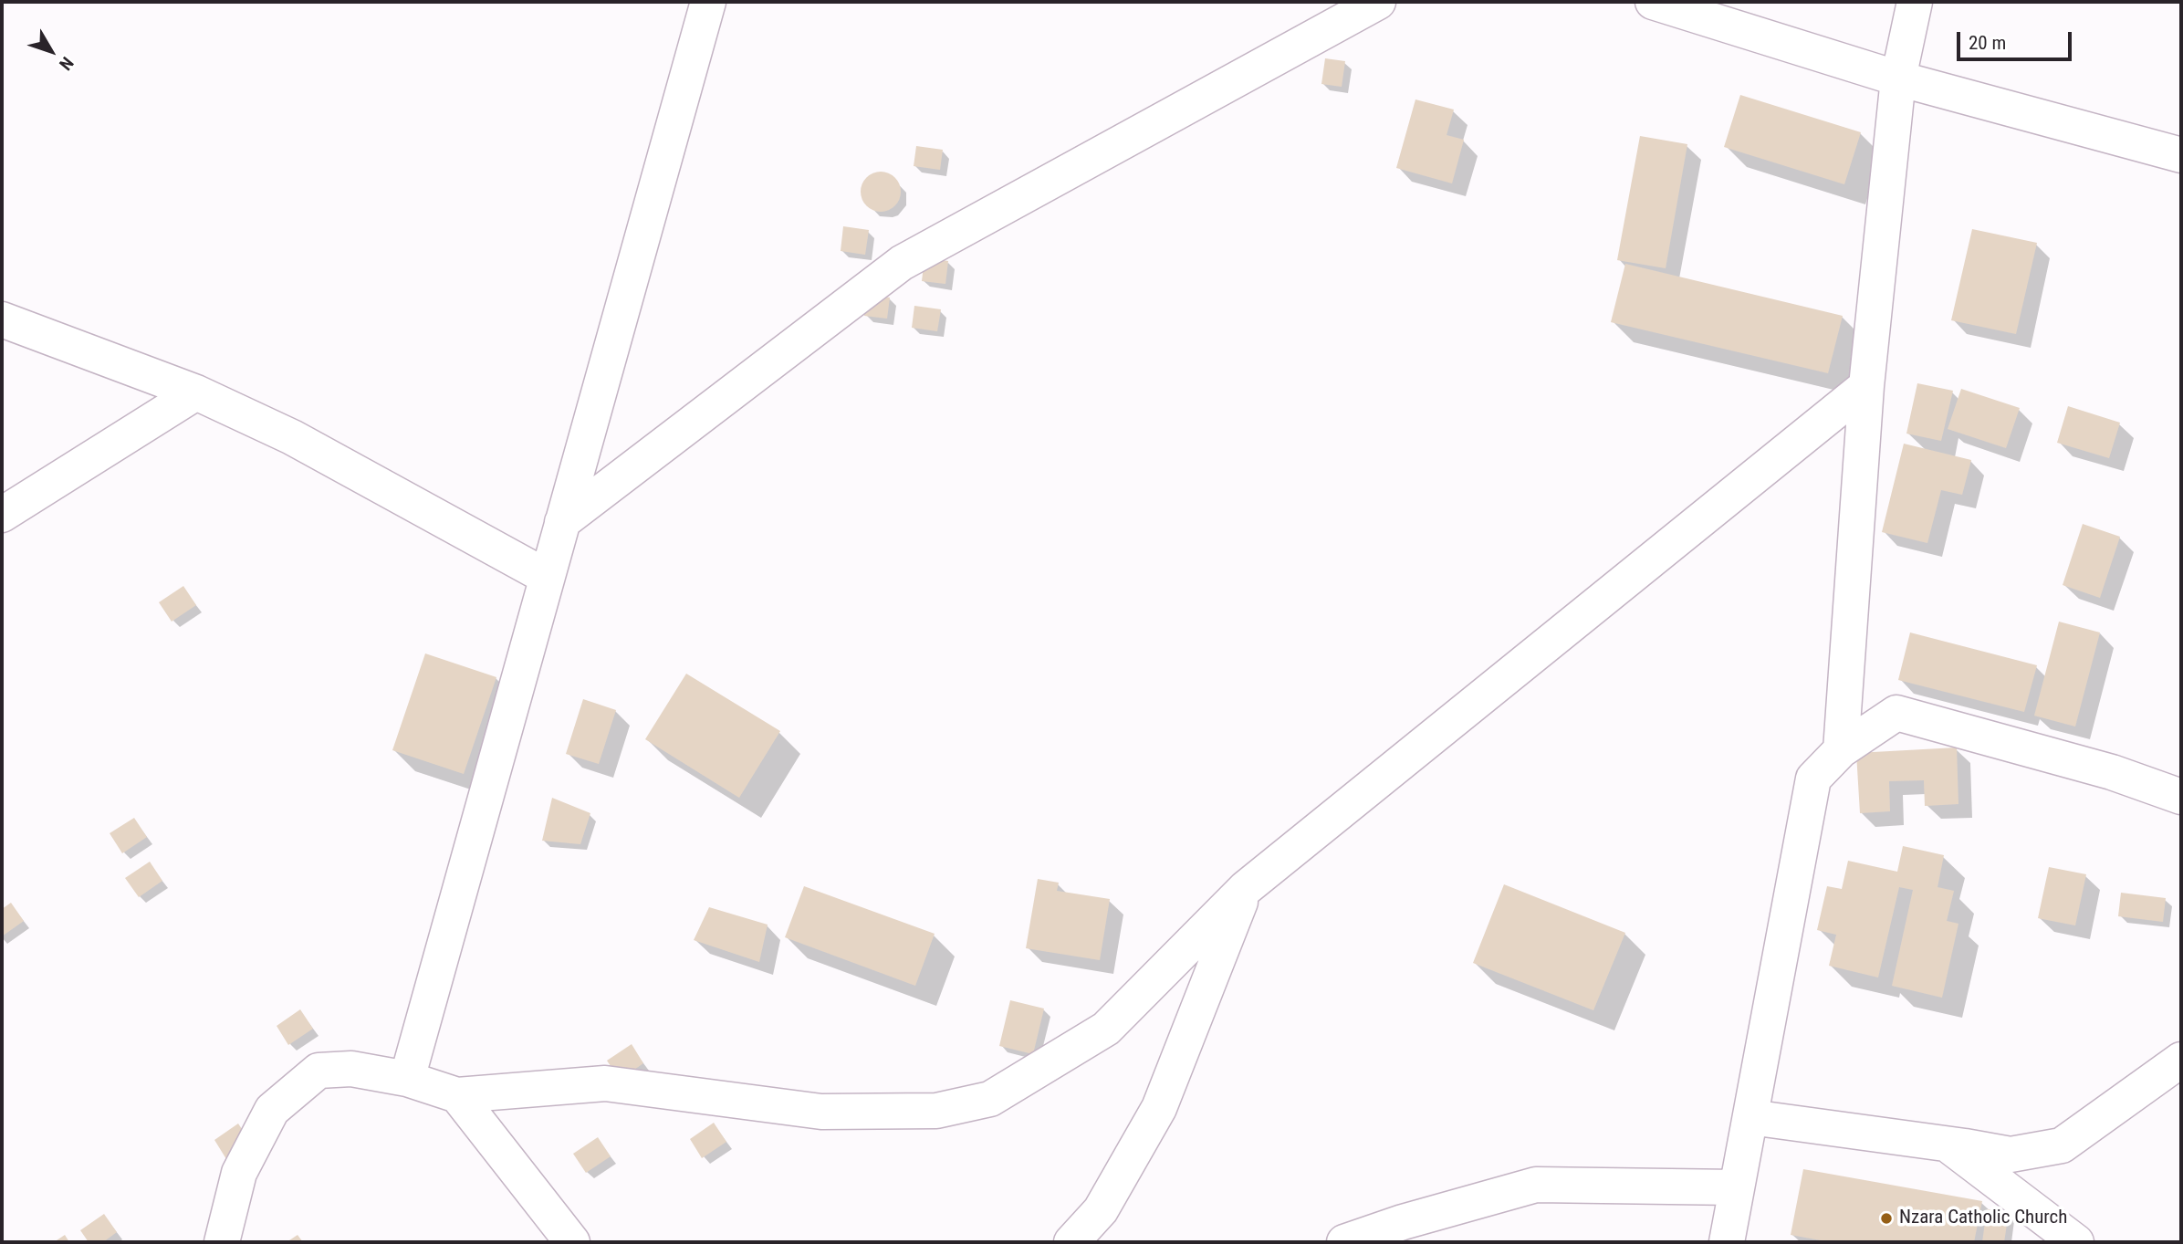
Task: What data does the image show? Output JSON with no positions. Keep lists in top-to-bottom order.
{
  "places": ["Nzara Catholic Church"],
  "scale_bar": "20 m",
  "north": "bottom right"
}
